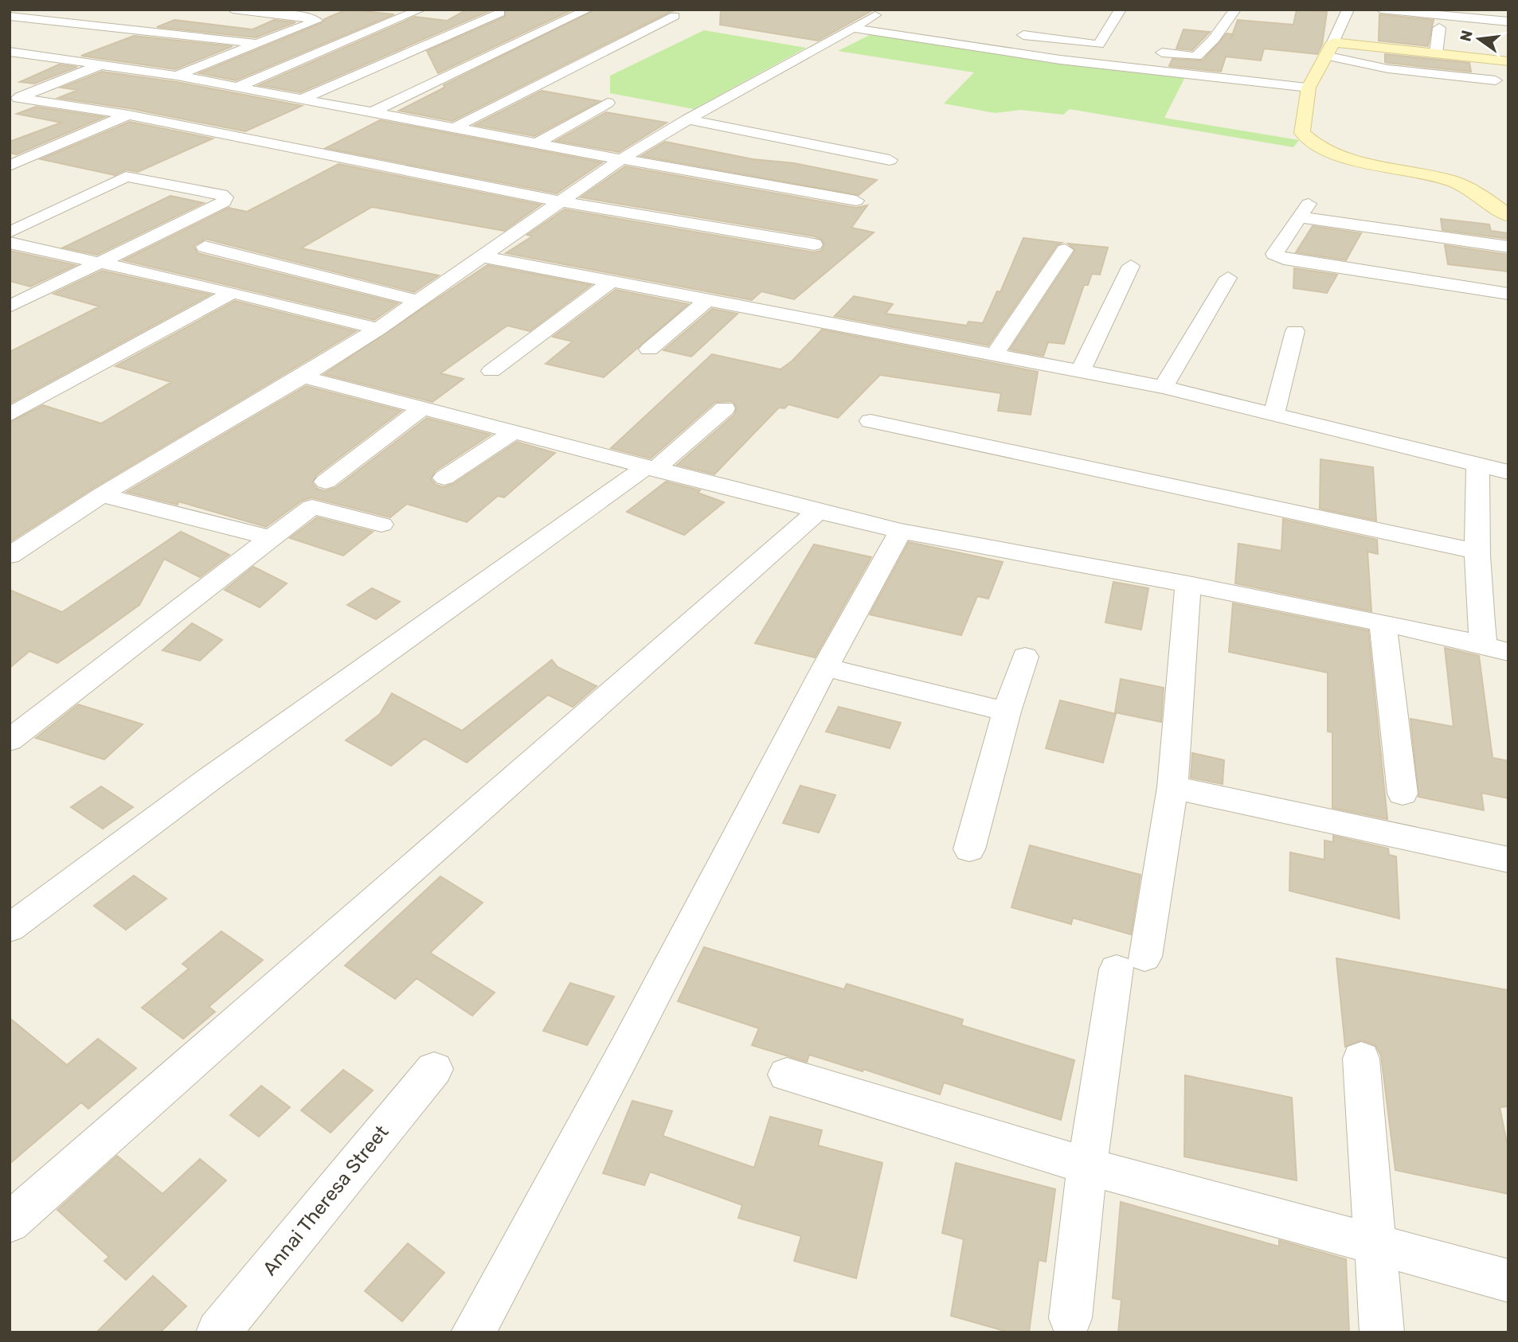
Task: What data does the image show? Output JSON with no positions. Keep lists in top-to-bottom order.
{
  "streets": {
    "street": ["Annai Theresa Street"]
  },
  "north": "left"
}
